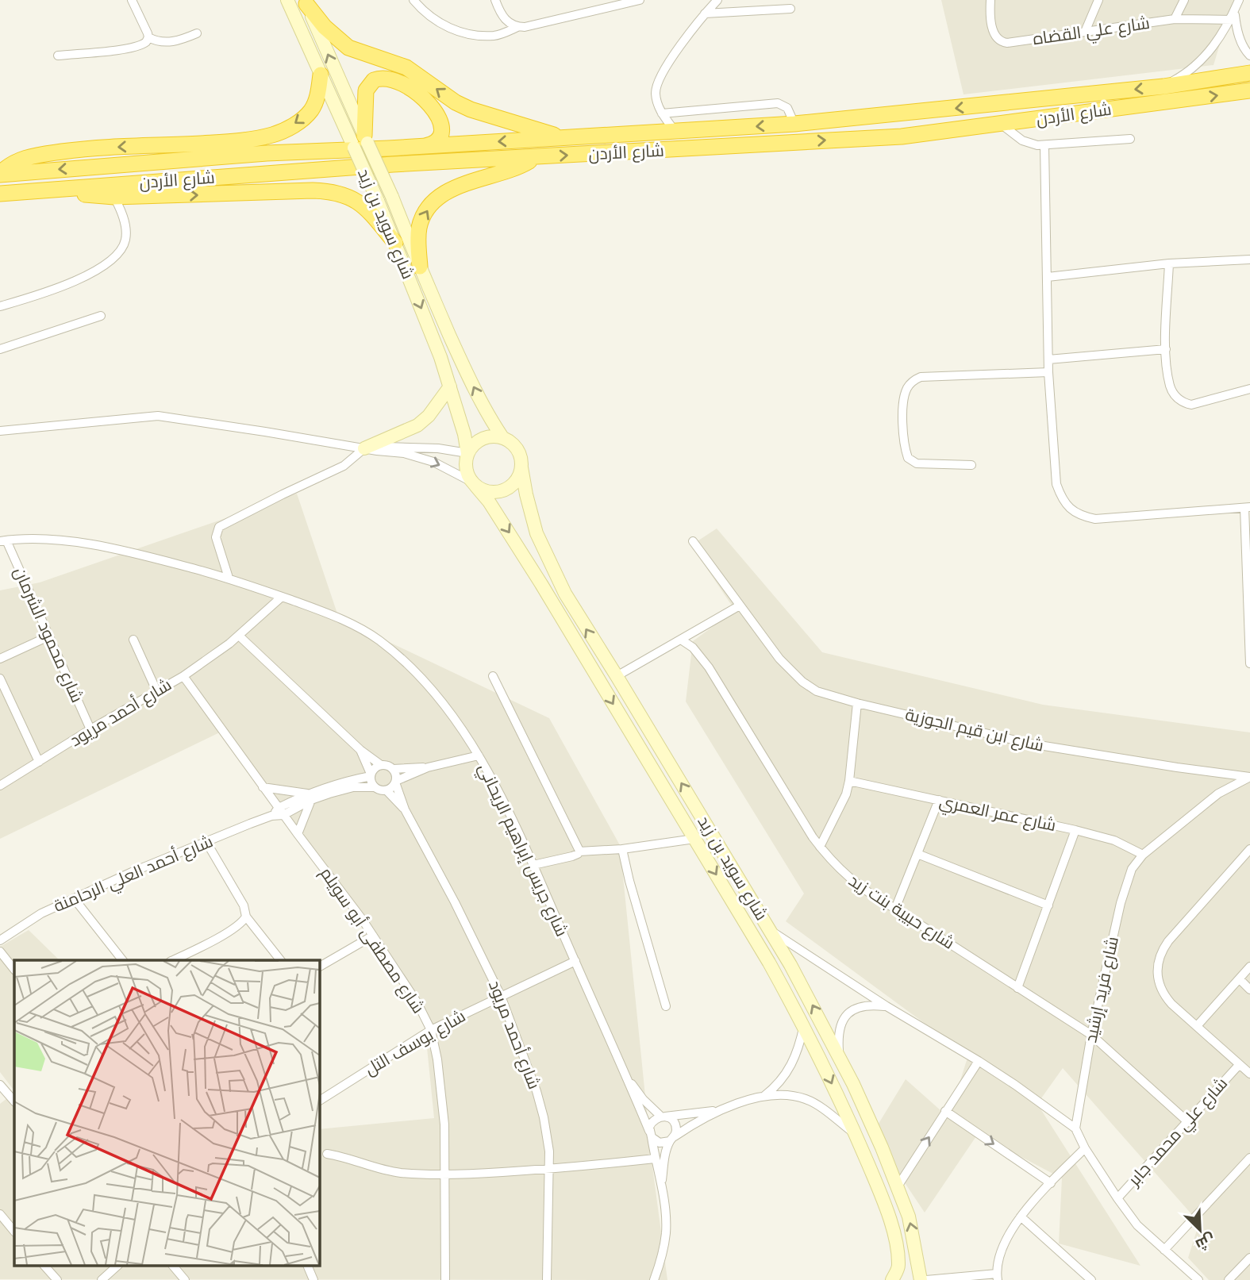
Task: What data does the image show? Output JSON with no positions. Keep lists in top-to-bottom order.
{
  "streets": {
    "highway": ["شارع الأردن"],
    "main road": ["شارع سويد بن زيد"],
    "street": [
      "شارع علي القضاه",
      "شارع محمود الشرمان",
      "شارع أحمد مريود",
      "شارع ابن قيم الجوزية",
      "شارع عمر العمري",
      "شارع جريس إبراهيم الريحاني",
      "شارع أحمد العلي الرحامنة",
      "شارع حبيبة بنت زيد",
      "شارع مصطفى أبو سويلم",
      "شارع فريد إرشيد",
      "شارع يوسف التل",
      "شارع علي محمد جابر"
    ]
  },
  "crossings": [
    ["شارع محمود الشرمان", "شارع أحمد مريود"],
    ["شارع محمود الشرمان", "شارع جريس إبراهيم الريحاني"],
    ["شارع أحمد مريود", "شارع جريس إبراهيم الريحاني"],
    ["شارع أحمد مريود", "شارع أحمد العلي الرحامنة"],
    ["شارع أحمد مريود", "شارع مصطفى أبو سويلم"],
    ["شارع أحمد مريود", "شارع يوسف التل"],
    ["شارع ابن قيم الجوزية", "شارع فريد إرشيد"],
    ["شارع عمر العمري", "شارع فريد إرشيد"],
    ["شارع جريس إبراهيم الريحاني", "شارع يوسف التل"],
    ["شارع أحمد العلي الرحامنة", "شارع مصطفى أبو سويلم"],
    ["شارع حبيبة بنت زيد", "شارع فريد إرشيد"],
    ["شارع حبيبة بنت زيد", "شارع علي محمد جابر"],
    ["شارع مصطفى أبو سويلم", "شارع يوسف التل"]
  ],
  "north": "bottom right"
}
